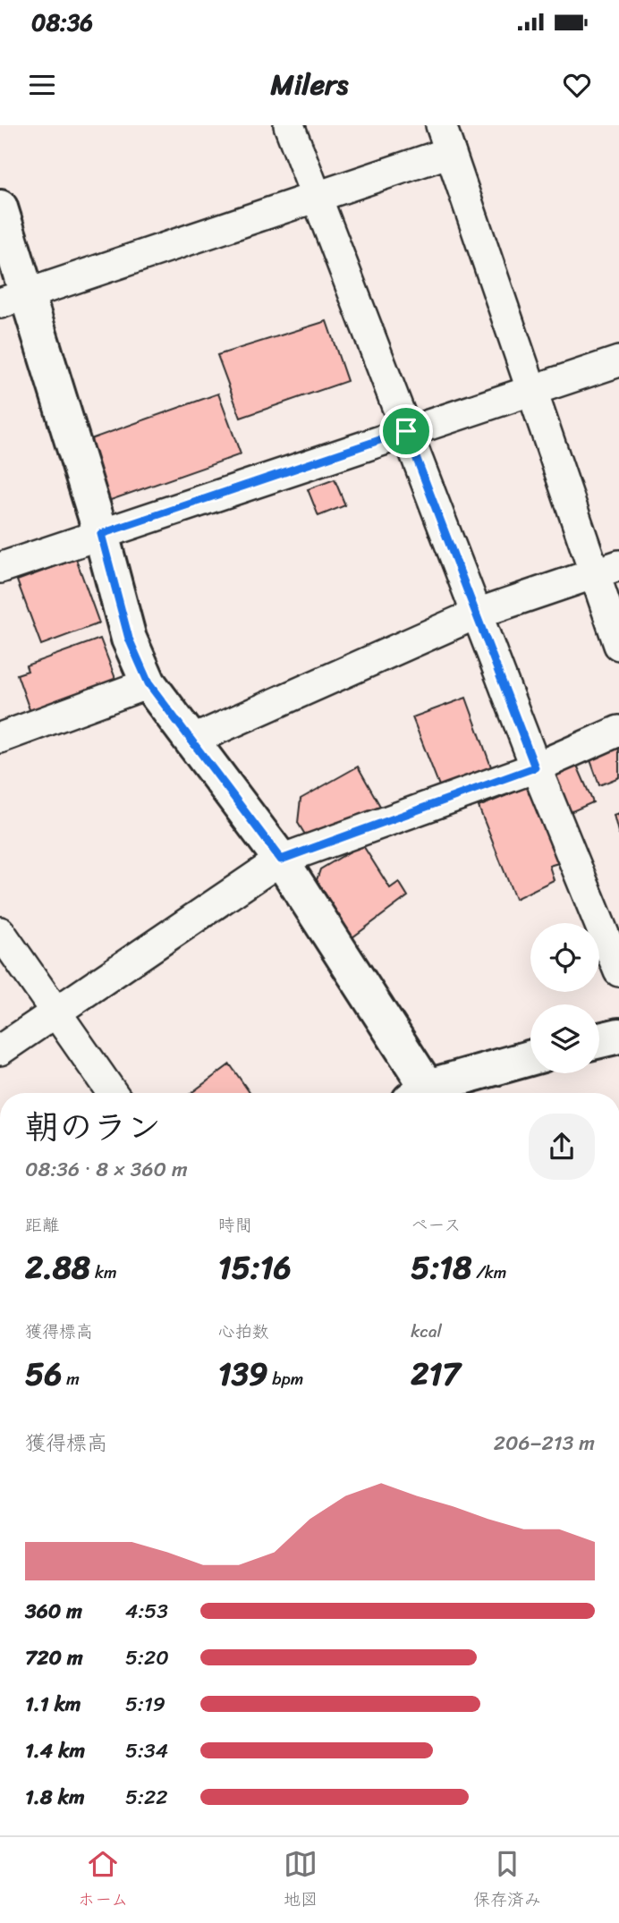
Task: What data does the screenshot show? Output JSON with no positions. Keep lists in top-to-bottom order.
{
  "page": {
    "status": "08:36",
    "header": "Milers",
    "heading": ["朝のラン", "08:36 · 8 × 360 m"],
    "stats": [
      ["距離", "2.88 km"],
      ["時間", "15:16"],
      ["ペース", "5:18 /km"],
      ["獲得標高", "56 m"],
      ["心拍数", "139 bpm"],
      ["kcal", "217"]
    ],
    "chart": ["獲得標高", "206–213 m"],
    "list": [
      {
        "name": "360 m",
        "note": "4:53"
      },
      {
        "name": "720 m",
        "note": "5:20"
      },
      {
        "name": "1.1 km",
        "note": "5:19"
      },
      {
        "name": "1.4 km",
        "note": "5:34"
      },
      {
        "name": "1.8 km",
        "note": "5:22"
      }
    ],
    "tabs": ["ホーム", "地図", "保存済み"]
  }
}
